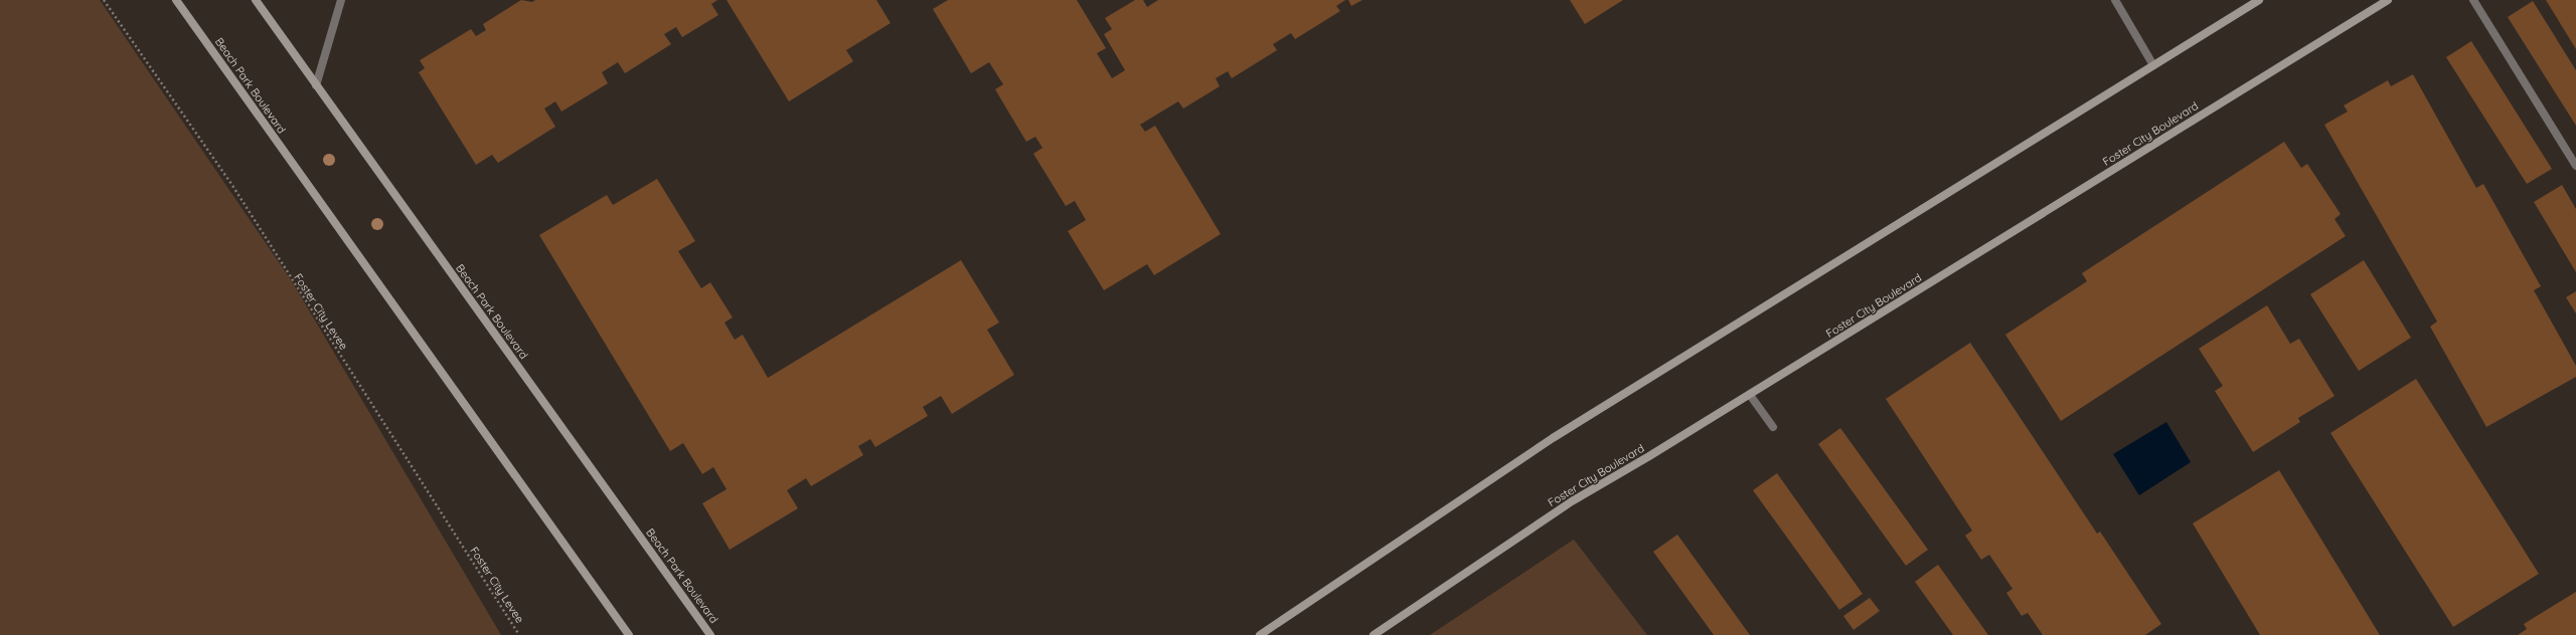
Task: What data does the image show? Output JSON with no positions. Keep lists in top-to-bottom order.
{
  "streets": {
    "main road": ["Beach Park Boulevard", "Foster City Boulevard"],
    "path": ["Foster City Levee"]
  }
}
